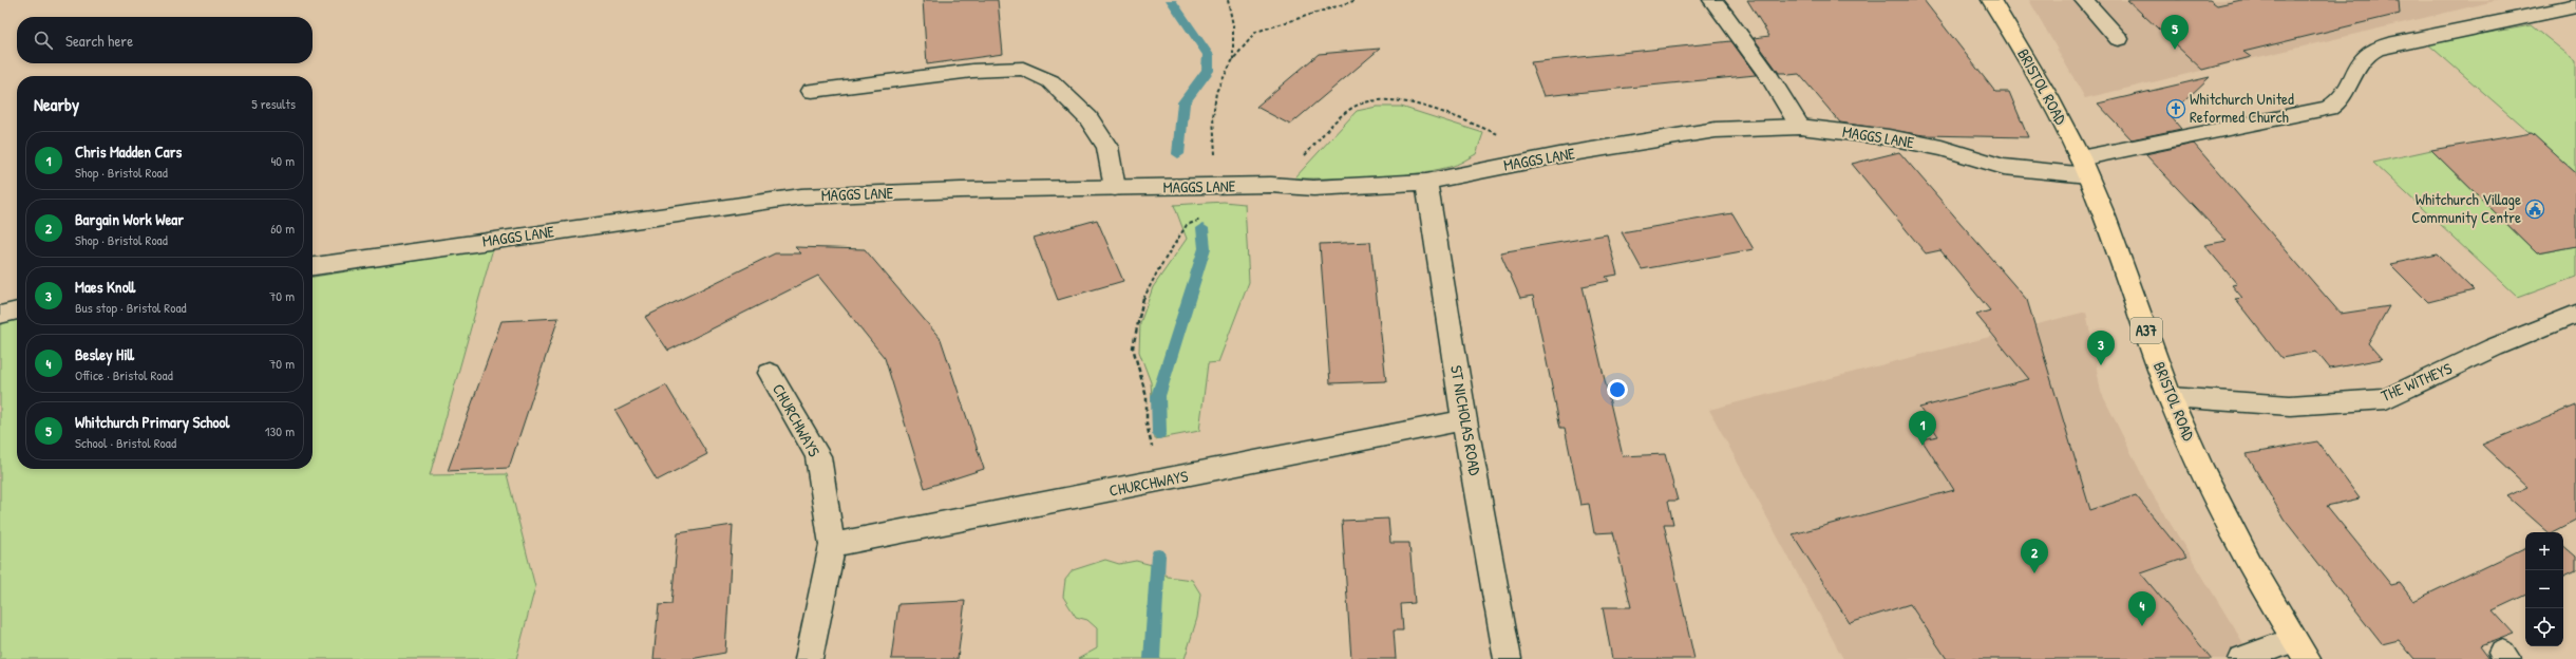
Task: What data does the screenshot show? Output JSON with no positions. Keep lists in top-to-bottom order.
{
  "streets": {
    "highway": ["BRISTOL ROAD", "A37"],
    "street": [
      "MAGGS LANE",
      "THE WITHEYS",
      "CHURCHWAYS",
      "ST NICHOLAS ROAD"
    ]
  },
  "crossings": [
    ["BRISTOL ROAD", "MAGGS LANE"],
    ["BRISTOL ROAD", "THE WITHEYS"],
    ["MAGGS LANE", "ST NICHOLAS ROAD"],
    ["CHURCHWAYS", "ST NICHOLAS ROAD"]
  ],
  "places": {
    "church": ["Whitchurch United Reformed Church"],
    "public building": ["Whitchurch Village Community Centre"]
  },
  "page": {
    "pins": [
      "5",
      "3",
      "1",
      "2",
      "4"
    ],
    "search": "Search here",
    "heading": ["Nearby", "5 results"],
    "list": [
      {
        "mark": "1",
        "name": "Chris Madden Cars",
        "note": "Shop · Bristol Road",
        "value": "40 m"
      },
      {
        "mark": "2",
        "name": "Bargain Work Wear",
        "note": "Shop · Bristol Road",
        "value": "60 m"
      },
      {
        "mark": "3",
        "name": "Maes Knoll",
        "note": "Bus stop · Bristol Road",
        "value": "70 m"
      },
      {
        "mark": "4",
        "name": "Besley Hill",
        "note": "Office · Bristol Road",
        "value": "70 m"
      },
      {
        "mark": "5",
        "name": "Whitchurch Primary School",
        "note": "School · Bristol Road",
        "value": "130 m"
      }
    ],
    "map_buttons": ["+", "−"]
  }
}
